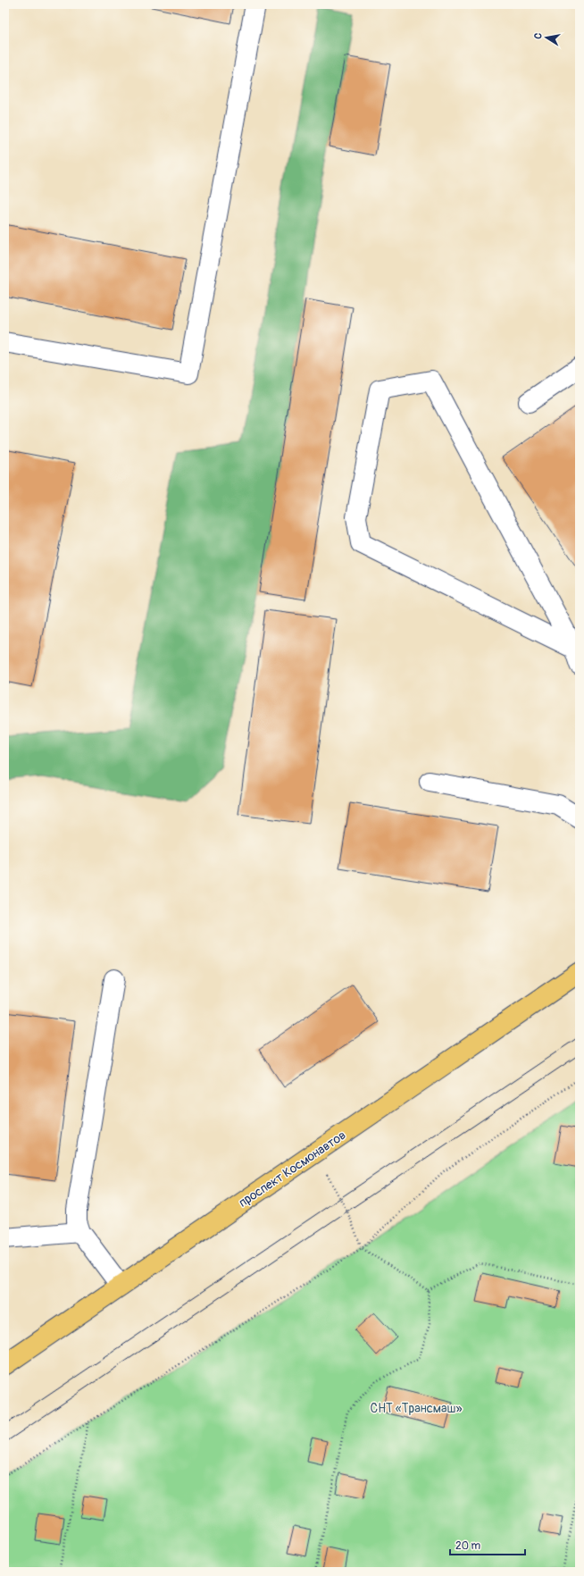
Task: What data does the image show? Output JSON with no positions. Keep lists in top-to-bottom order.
{
  "streets": {
    "main road": ["проспект Космонавтов"]
  },
  "parks": ["СНТ «Трансмаш»"],
  "scale_bar": "20 m",
  "north": "left"
}
